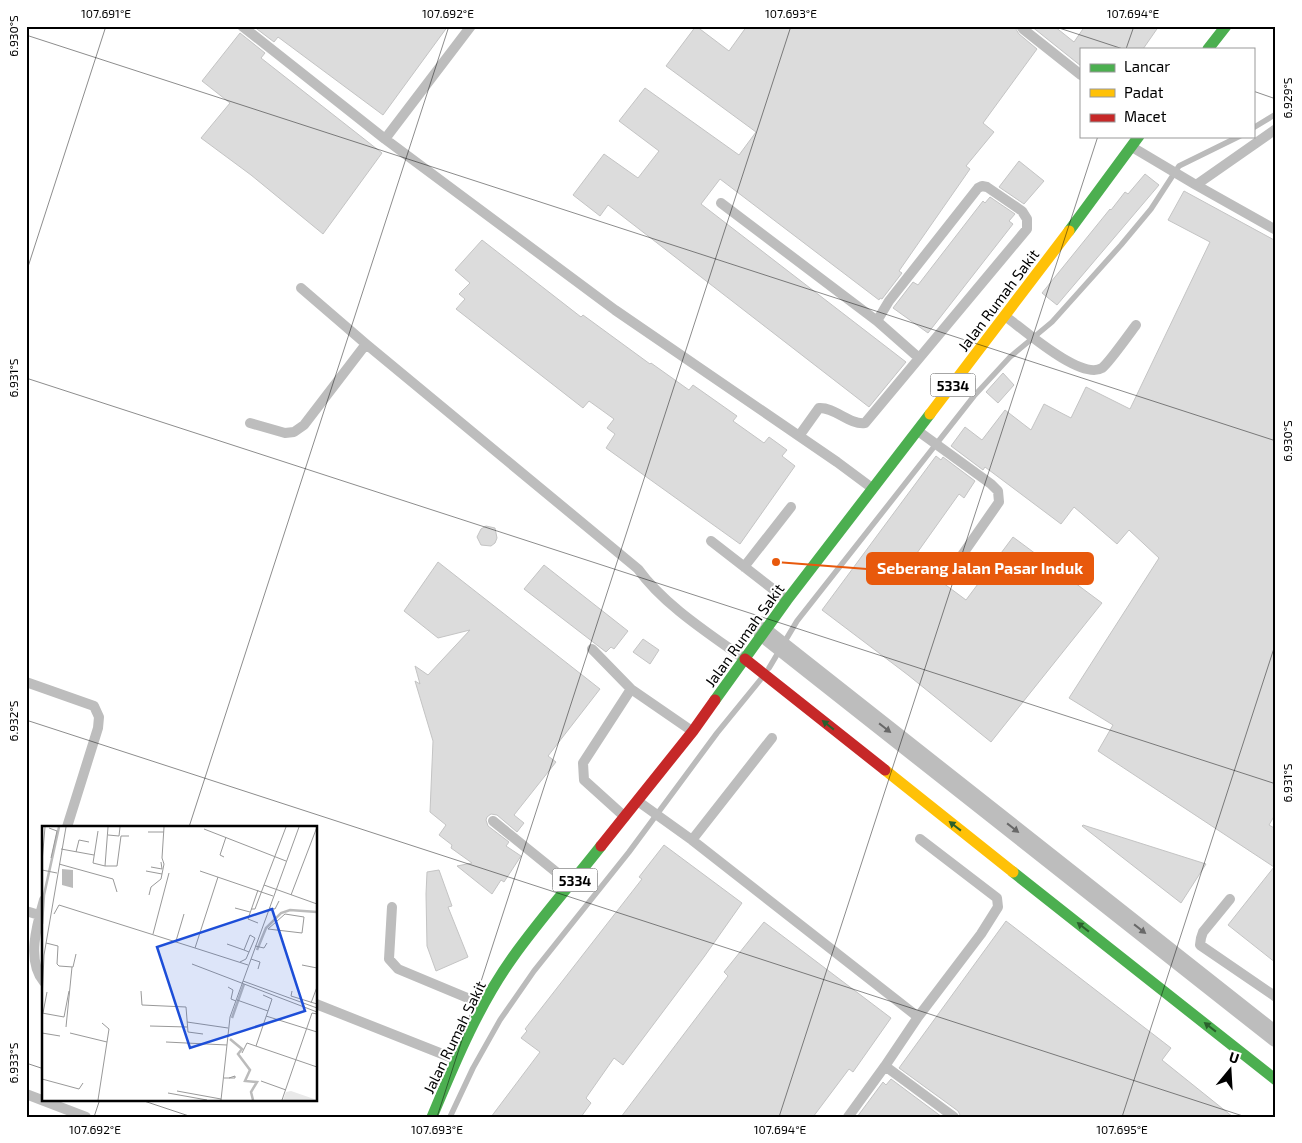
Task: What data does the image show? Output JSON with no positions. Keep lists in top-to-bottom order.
{
  "streets": {
    "main road": ["Jalan Rumah Sakit", "5334"]
  },
  "places": ["Seberang Jalan Pasar Induk"],
  "legend": ["Lancar", "Padat", "Macet"],
  "north": "top",
  "coordinates": [
    "107.691°E",
    "107.692°E",
    "107.693°E",
    "107.694°E",
    "6.930°S",
    "6.929°S",
    "6.931°S",
    "6.932°S",
    "6.933°S",
    "107.695°E"
  ]
}
